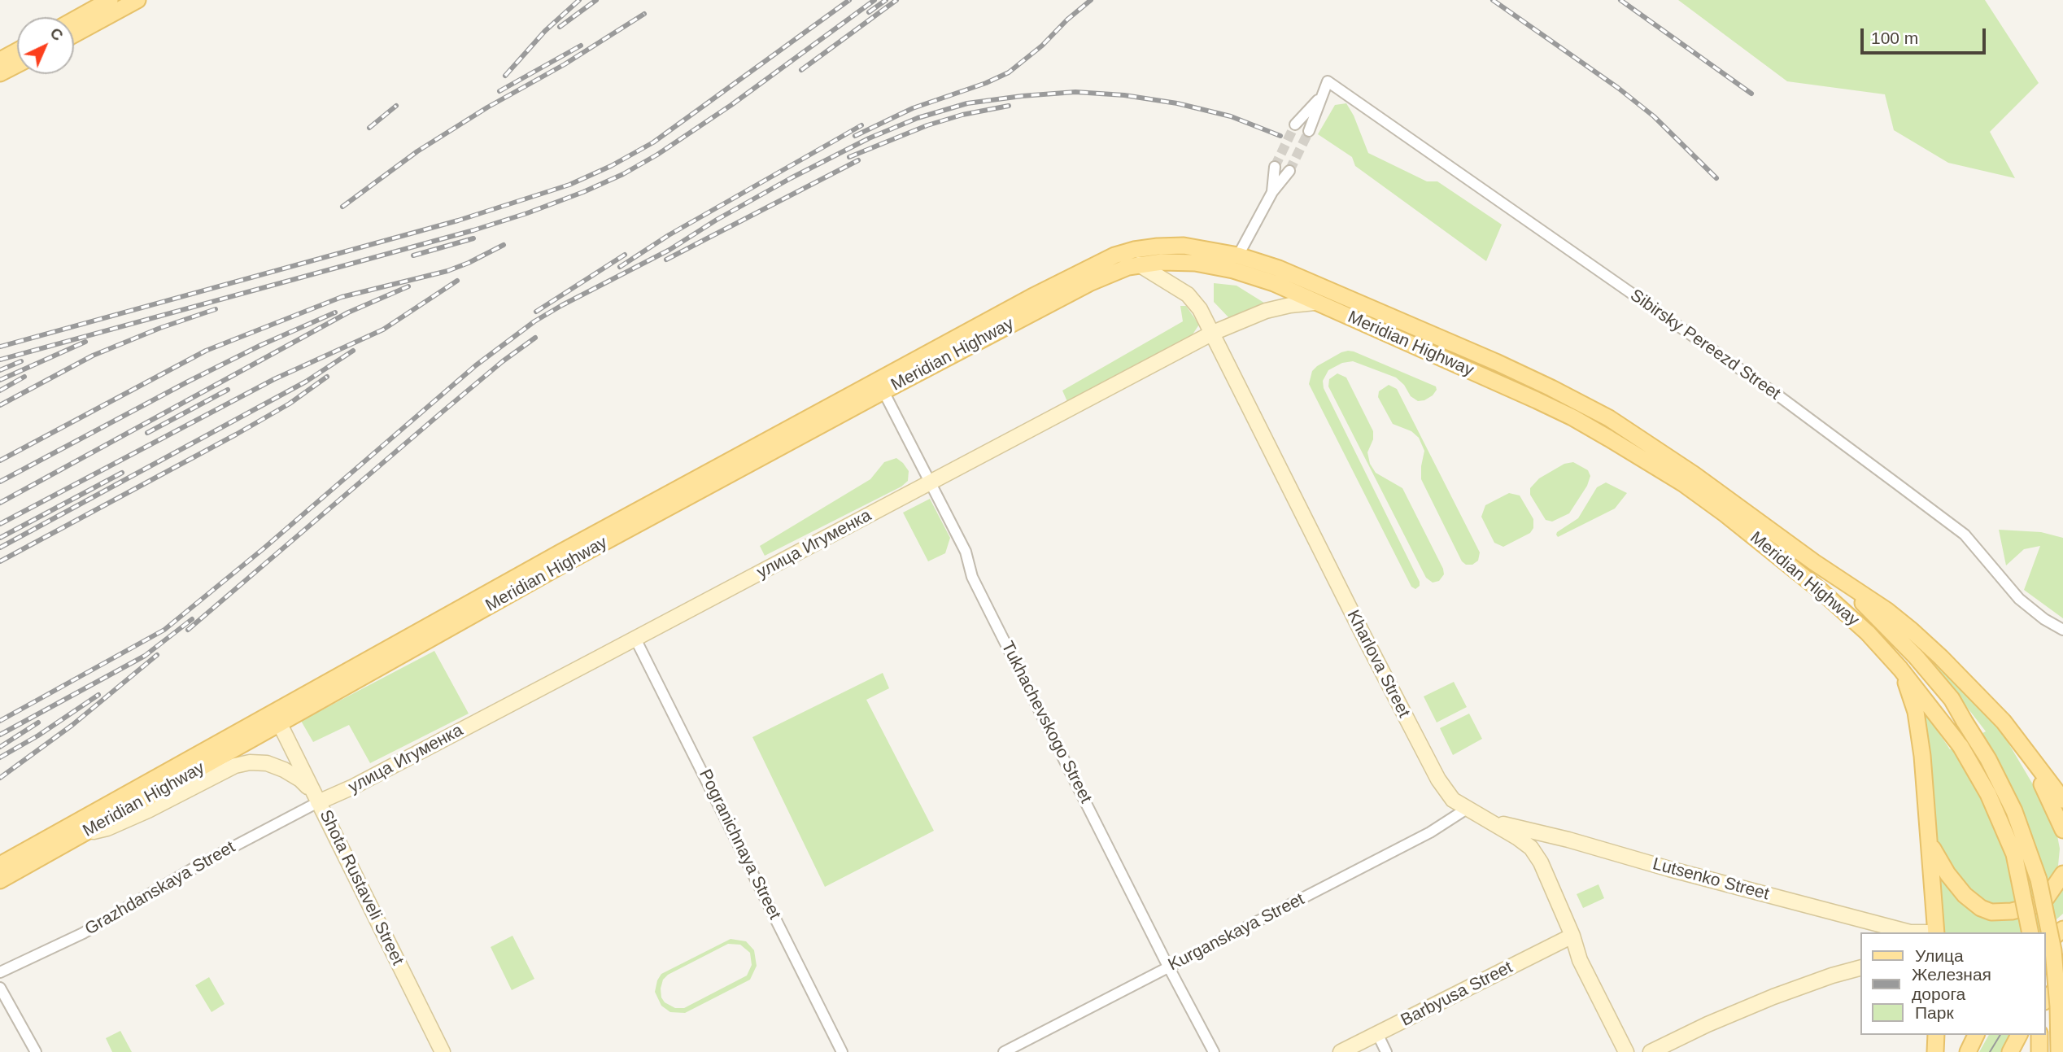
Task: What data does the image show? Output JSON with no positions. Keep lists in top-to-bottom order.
{
  "streets": {
    "main road": ["Meridian Highway"],
    "street": [
      "Sibirsky Pereezd Street",
      "улица Игуменка",
      "Kharlova Street",
      "Tukhachevskogo Street",
      "Pogranichnaya Street",
      "Lutsenko Street",
      "Shota Rustaveli Street",
      "Grazhdanskaya Street",
      "Kurganskaya Street",
      "Barbyusa Street"
    ]
  },
  "crossings": [
    ["Meridian Highway", "улица Игуменка"],
    ["Meridian Highway", "Kharlova Street"],
    ["Meridian Highway", "Tukhachevskogo Street"],
    ["Meridian Highway", "Shota Rustaveli Street"],
    ["улица Игуменка", "Kharlova Street"],
    ["улица Игуменка", "Tukhachevskogo Street"],
    ["улица Игуменка", "Pogranichnaya Street"],
    ["улица Игуменка", "Shota Rustaveli Street"],
    ["улица Игуменка", "Grazhdanskaya Street"],
    ["Kharlova Street", "Lutsenko Street"],
    ["Kharlova Street", "Kurganskaya Street"],
    ["Kharlova Street", "Barbyusa Street"],
    ["Tukhachevskogo Street", "Kurganskaya Street"],
    ["Shota Rustaveli Street", "Grazhdanskaya Street"]
  ],
  "legend": ["Улица", "Железная дорога", "Парк"],
  "scale_bar": "100 m",
  "north": "top right"
}
